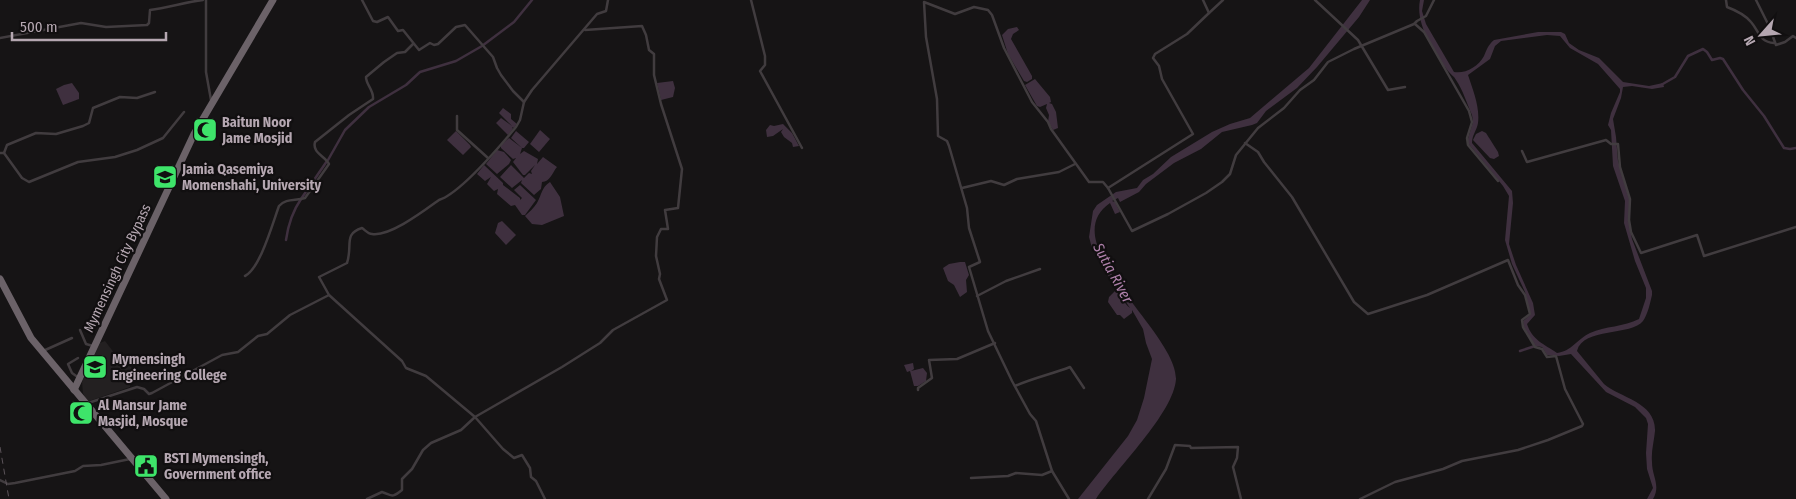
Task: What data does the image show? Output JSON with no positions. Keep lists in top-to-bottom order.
{
  "streets": {
    "highway": ["Mymensingh City Bypass"]
  },
  "water": ["Sutia River"],
  "places": {
    "mosque": ["Baitun Noor Jame Mosjid", "Al Mansur Jame Masjid, Mosque"],
    "school or university": ["Jamia Qasemiya Momenshahi, University", "Mymensingh Engineering College"],
    "public building": ["BSTI Mymensingh, Government office"]
  },
  "scale_bar": "500 m",
  "north": "bottom left"
}
